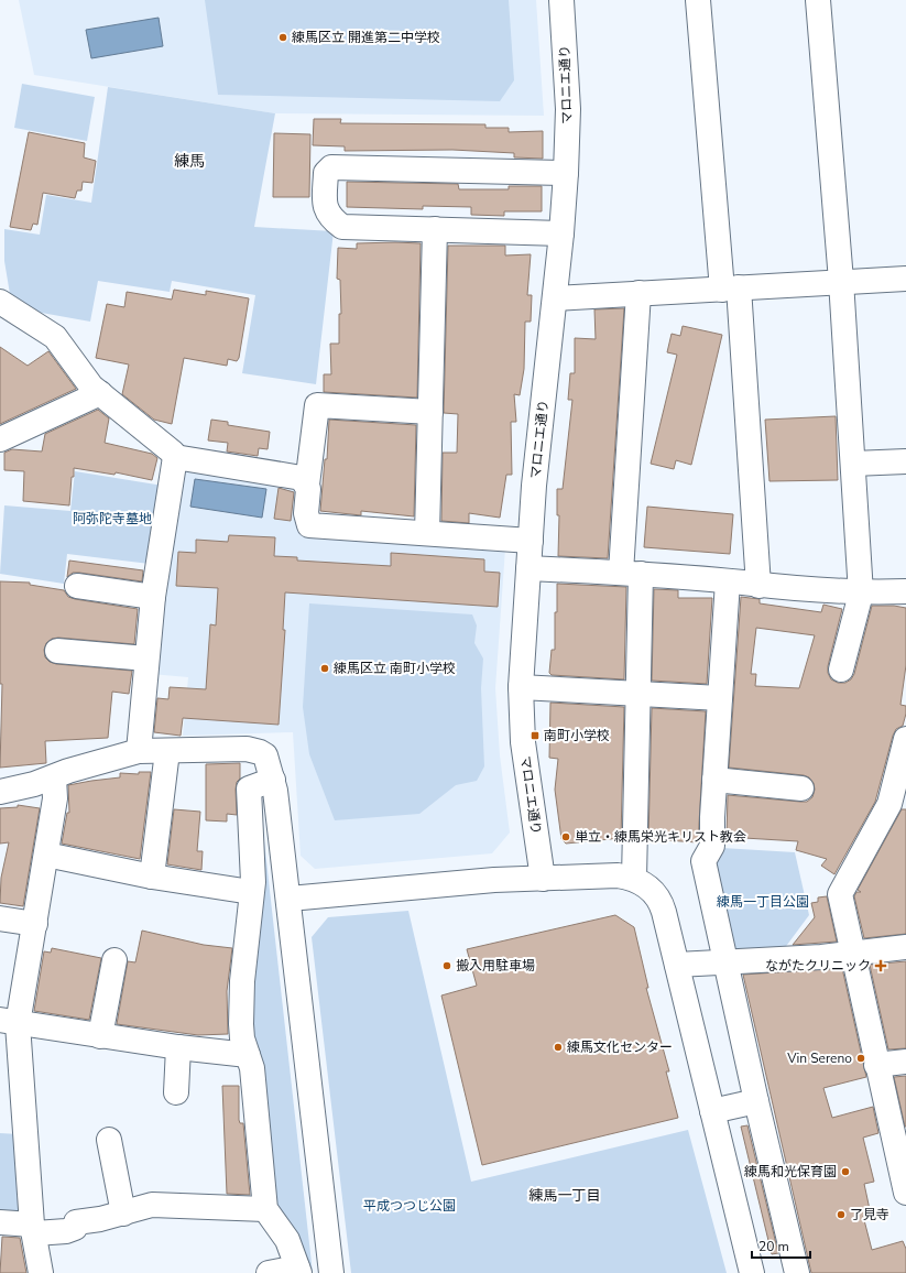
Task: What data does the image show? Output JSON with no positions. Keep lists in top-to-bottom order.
{
  "streets": {
    "street": ["マロニエ通り"]
  },
  "districts": ["練馬", "練馬一丁目"],
  "parks": ["阿弥陀寺墓地", "練馬一丁目公園", "平成つつじ公園"],
  "places": {
    "other": [
      "練馬区立 開進第二中学校",
      "練馬区立 南町小学校",
      "単立・練馬栄光キリスト教会",
      "搬入用駐車場",
      "練馬文化センター",
      "Vin Sereno",
      "練馬和光保育園",
      "了見寺"
    ],
    "transit": ["南町小学校"],
    "health": ["ながたクリニック"]
  },
  "scale_bar": "20 m"
}
